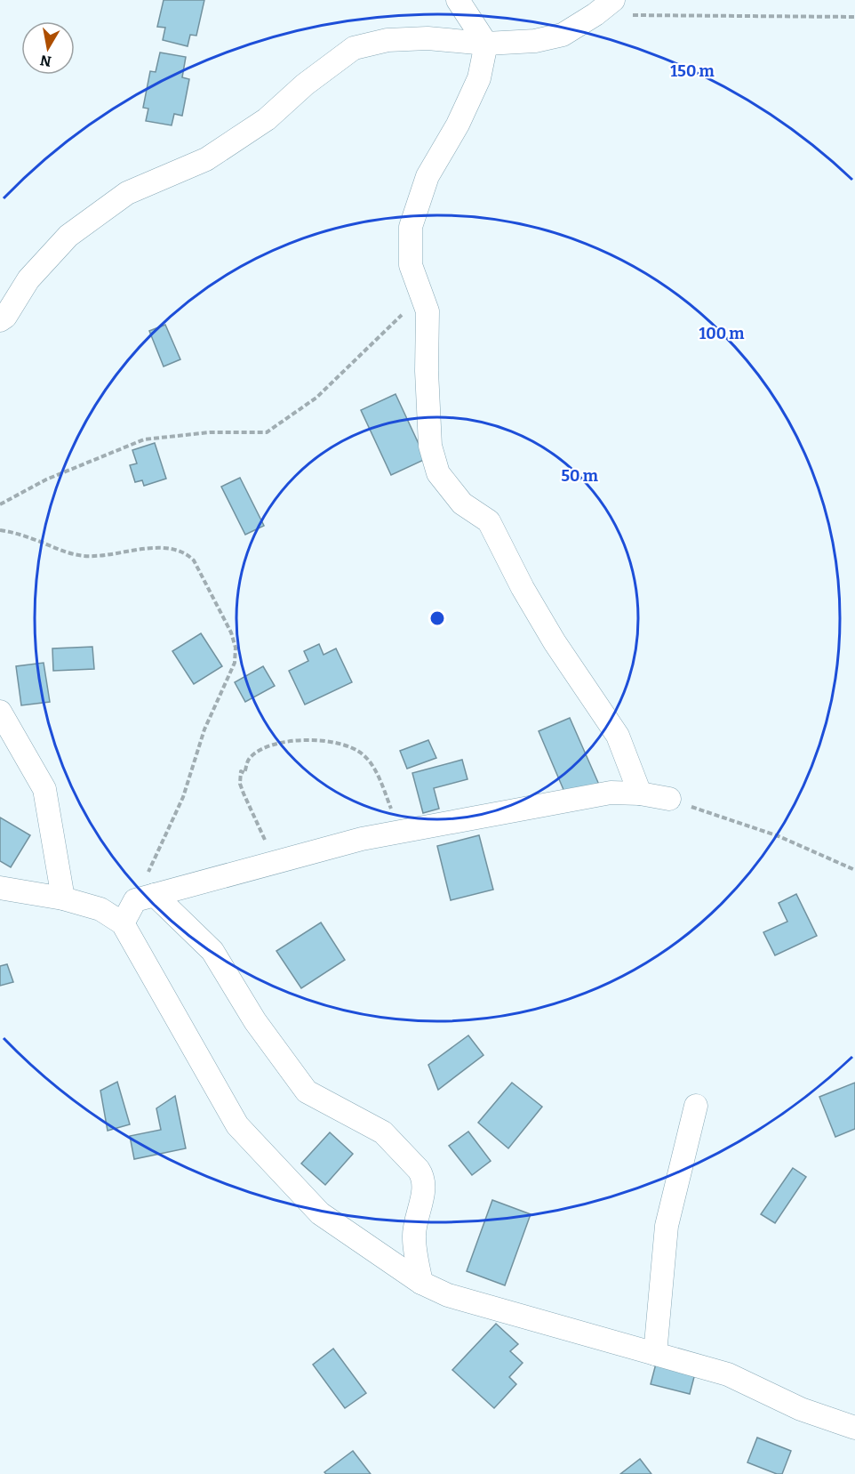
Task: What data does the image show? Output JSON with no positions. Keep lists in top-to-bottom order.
{
  "north": "bottom",
  "rings": ["150 m", "100 m", "50 m"]
}
